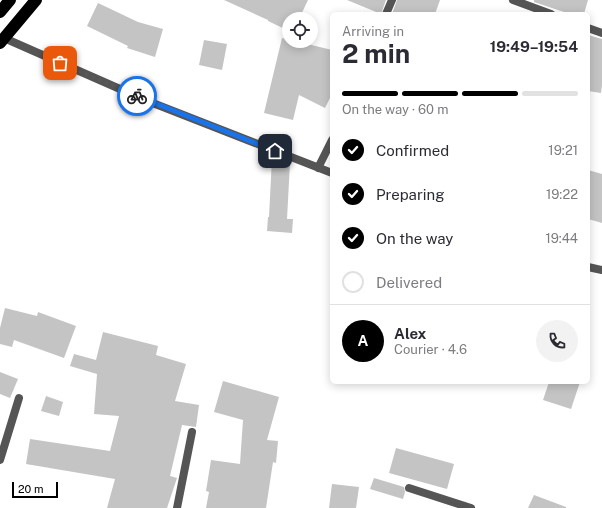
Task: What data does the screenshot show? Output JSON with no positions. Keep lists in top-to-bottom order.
{
  "scale_bar": "20 m",
  "page": {
    "heading": ["2 min", "Arriving in", "19:49–19:54"],
    "panel": ["Alex", "Courier · 4.6"],
    "bar": "On the way · 60 m",
    "list": [
      ["Confirmed", "19:21"],
      ["Preparing", "19:22"],
      ["On the way", "19:44"],
      "Delivered"
    ],
    "round": "A",
    "scale": "20 m"
  }
}
